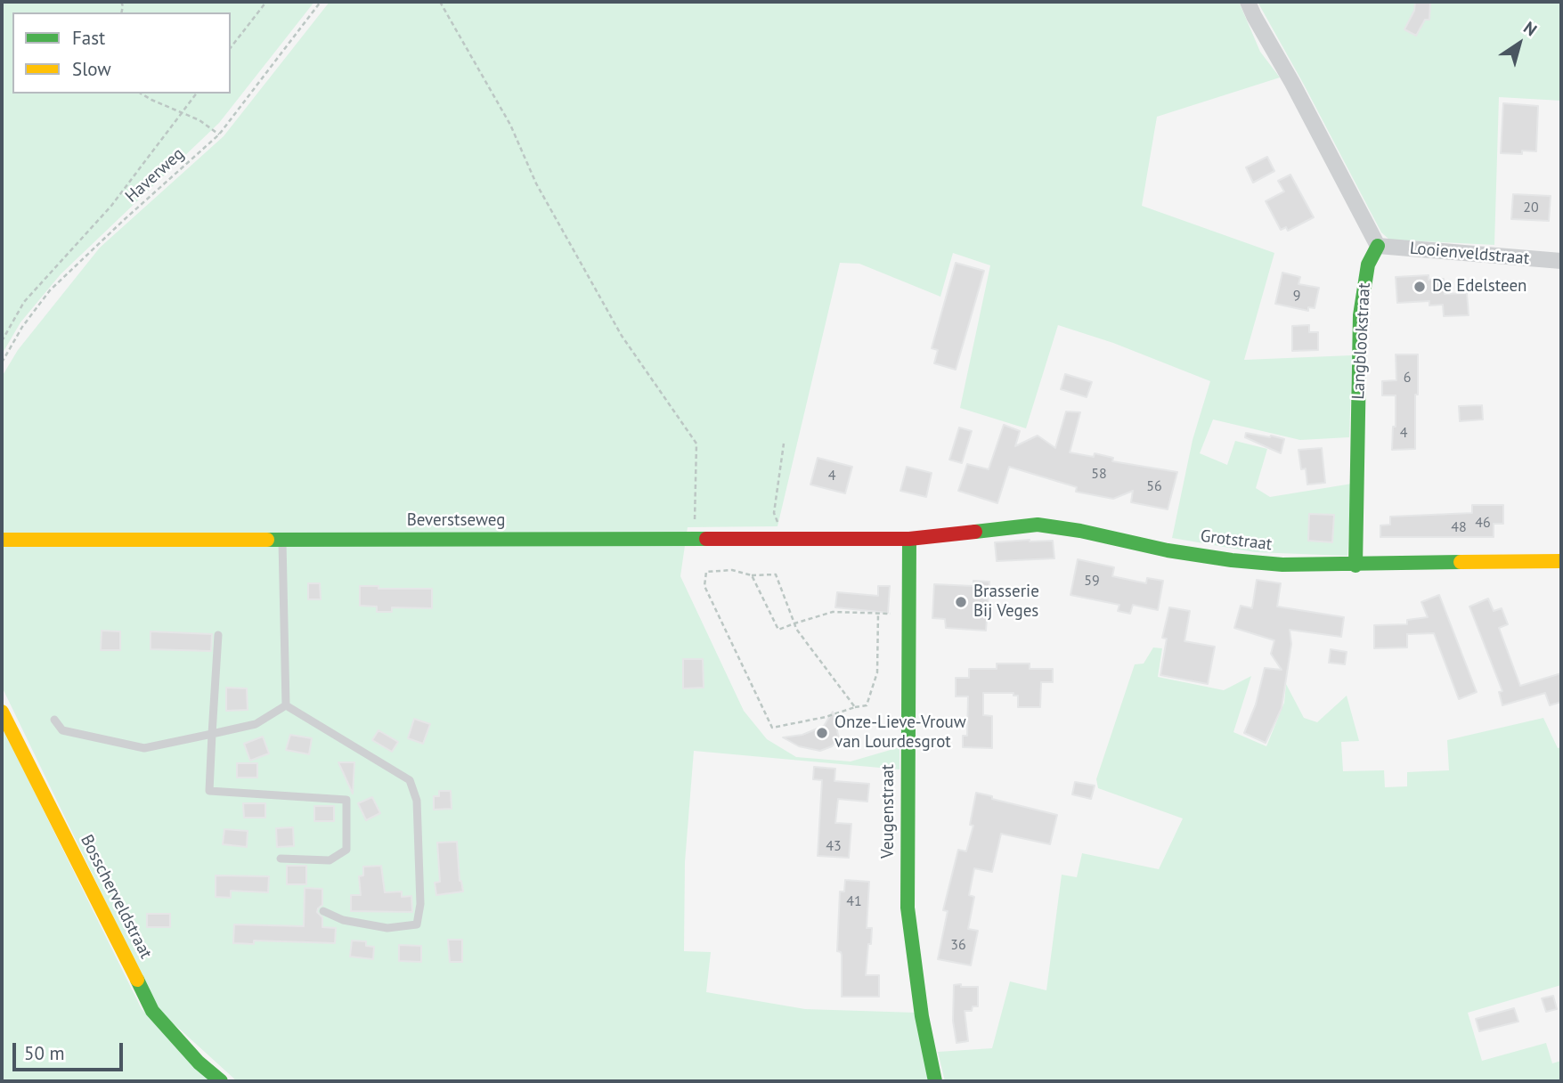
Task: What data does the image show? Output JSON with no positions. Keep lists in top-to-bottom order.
{
  "streets": {
    "street": [
      "Looienveldstraat",
      "Langblookstraat",
      "Beverstseweg",
      "Grotstraat",
      "Veugenstraat",
      "Bosscherveldstraat"
    ],
    "path": ["Haverweg"]
  },
  "crossings": [
    ["Looienveldstraat", "Langblookstraat"],
    ["Langblookstraat", "Grotstraat"],
    ["Beverstseweg", "Grotstraat"],
    ["Beverstseweg", "Veugenstraat"],
    ["Grotstraat", "Veugenstraat"]
  ],
  "places": ["De Edelsteen", "Brasserie Bij Veges", "Onze-Lieve-Vrouw van Lourdesgrot"],
  "house_numbers": [
    "20",
    "9",
    "6",
    "4",
    "58",
    "4",
    "56",
    "46",
    "48",
    "59",
    "43",
    "41",
    "36"
  ],
  "legend": ["Fast", "Slow"],
  "scale_bar": "50 m",
  "north": "top right"
}
